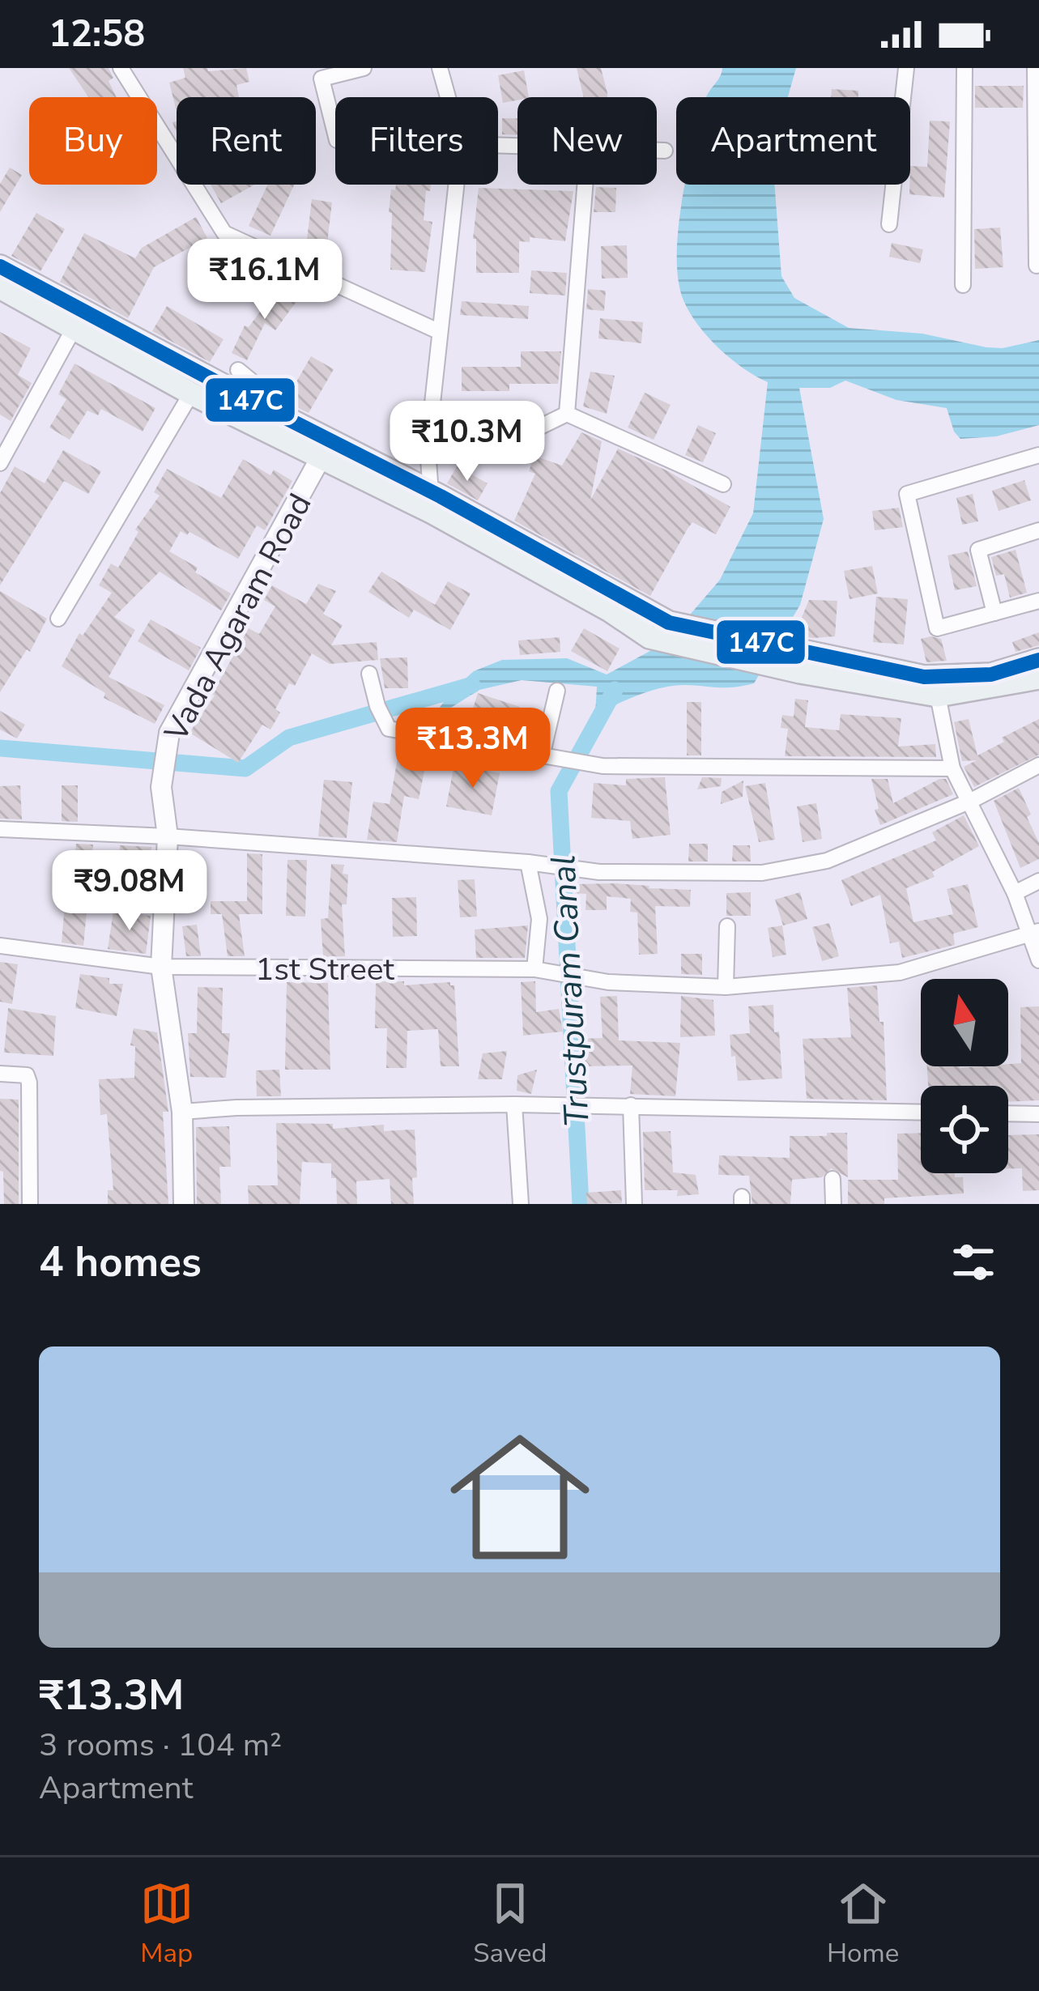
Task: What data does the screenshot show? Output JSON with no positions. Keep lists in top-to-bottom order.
{
  "streets": {
    "street": ["Vada Agaram Road", "1st Street"]
  },
  "crossings": [
    ["Vada Agaram Road", "1st Street"]
  ],
  "water": ["Trustpuram Canal"],
  "lines": ["transit line 147C"],
  "north": "top",
  "page": {
    "status": "12:58",
    "chip": [
      "Buy",
      "Rent",
      "Filters",
      "New",
      "Apartment"
    ],
    "price": [
      "₹16.1M",
      "₹10.3M",
      "₹13.3M",
      "₹9.08M"
    ],
    "heading": "4 homes",
    "list": [
      {
        "name": "₹13.3M",
        "note": "3 rooms · 104 m² · Apartment"
      }
    ],
    "tabs": ["Map", "Saved", "Home"]
  }
}
